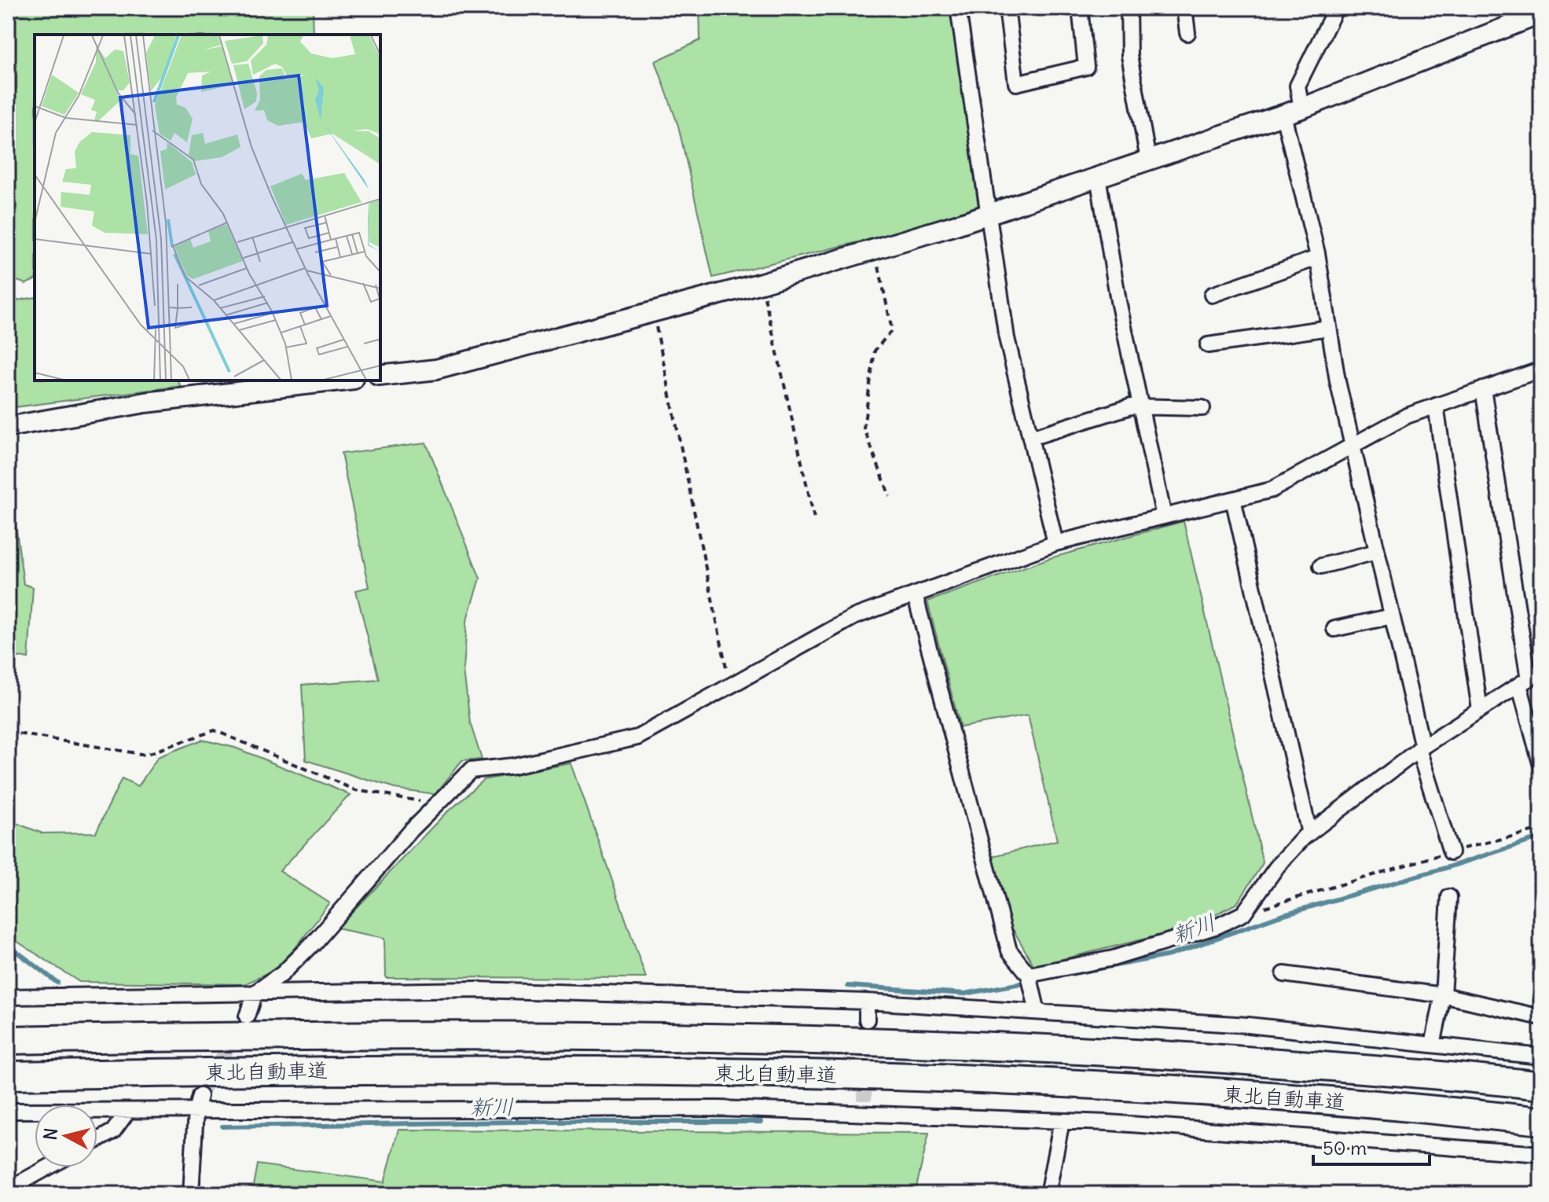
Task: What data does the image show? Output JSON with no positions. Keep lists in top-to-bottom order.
{
  "streets": {
    "highway": ["東北自動車道"]
  },
  "water": ["新川"],
  "scale_bar": "50 m",
  "north": "left"
}
